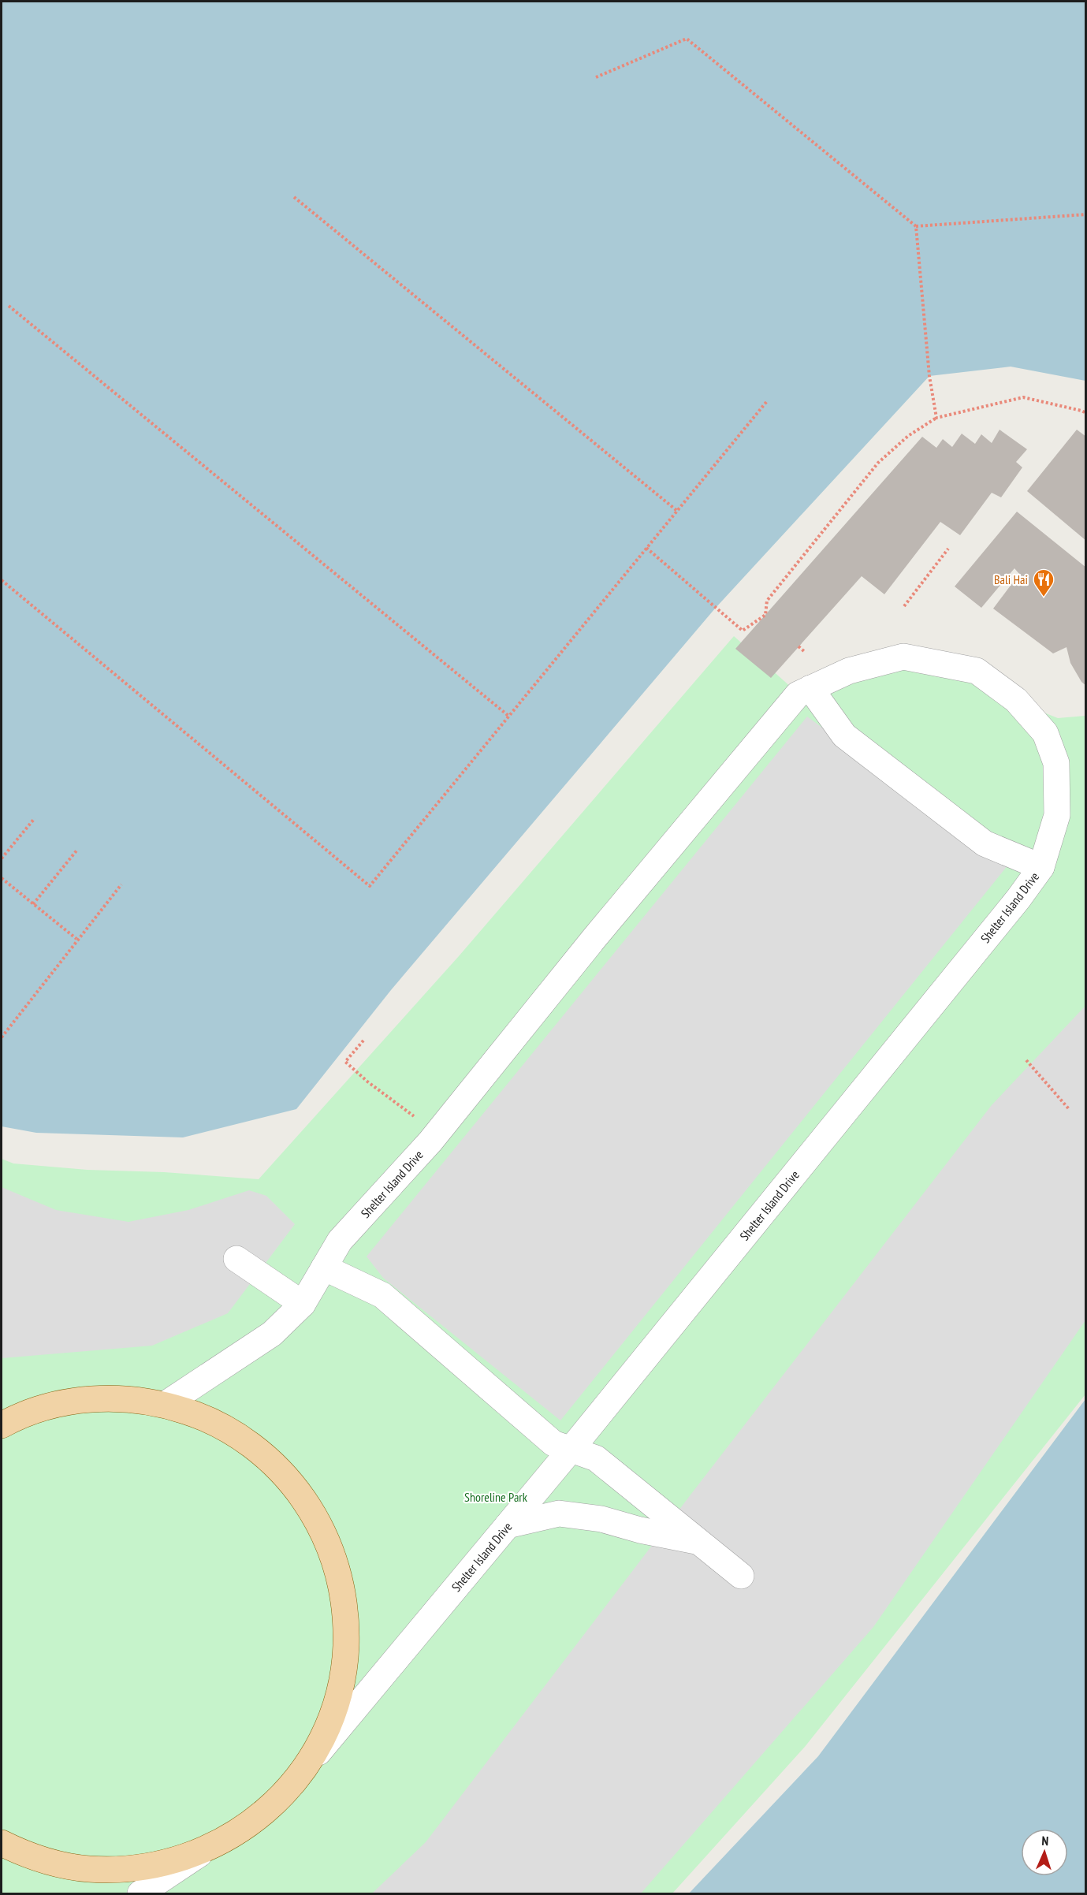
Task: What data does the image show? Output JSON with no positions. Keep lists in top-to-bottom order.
{
  "streets": {
    "main road": ["Shelter Island Drive"]
  },
  "parks": ["Shoreline Park"],
  "places": {
    "restaurant": ["Bali Hai"]
  },
  "north": "top"
}
